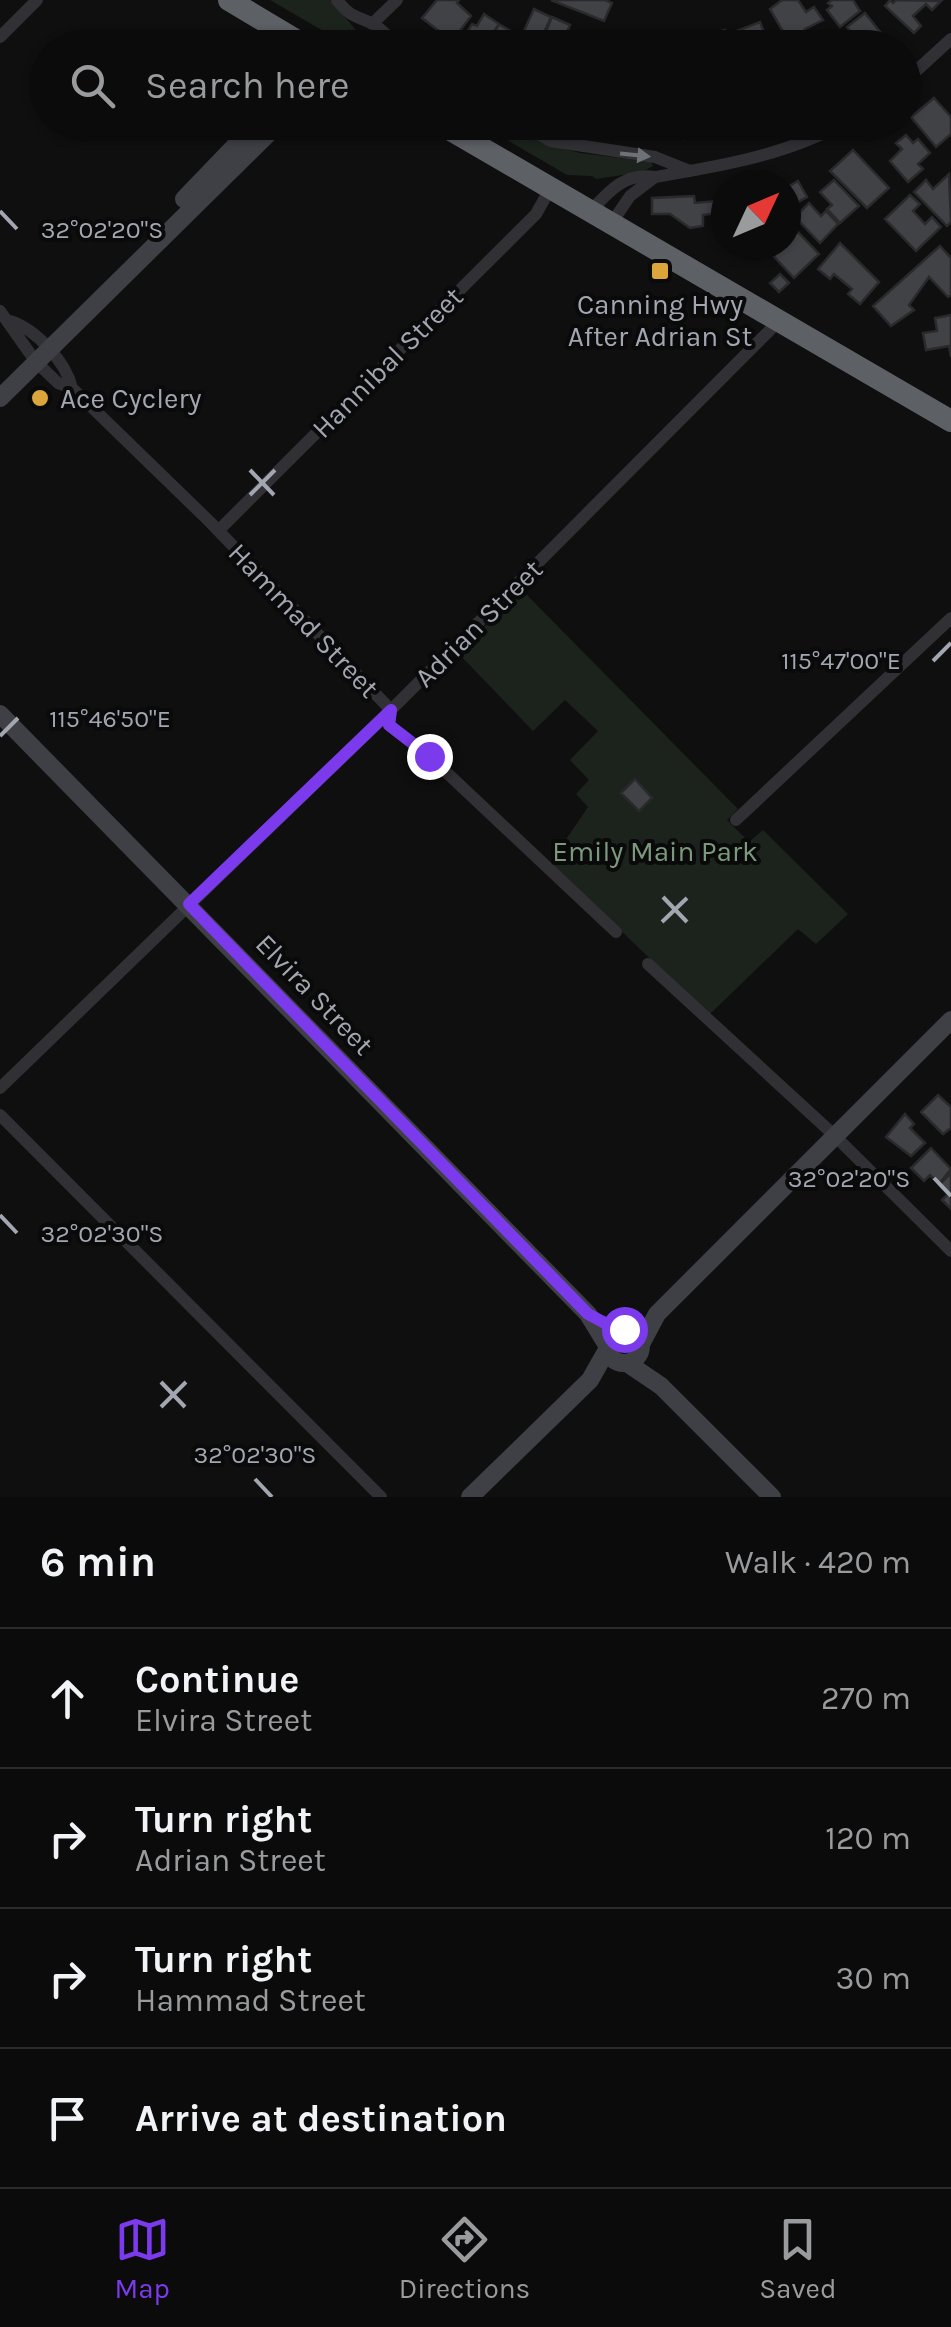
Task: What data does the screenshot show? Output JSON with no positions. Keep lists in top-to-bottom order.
{
  "streets": {
    "main road": ["Elvira Street"],
    "street": ["Hannibal Street", "Hammad Street", "Adrian Street"]
  },
  "crossings": [
    ["Hannibal Street", "Hammad Street"],
    ["Hammad Street", "Adrian Street"],
    ["Adrian Street", "Elvira Street"]
  ],
  "parks": ["Emily Main Park"],
  "places": {
    "transit": ["Canning Hwy After Adrian St"],
    "other": ["Ace Cyclery"]
  },
  "north": "top right",
  "page": {
    "search": "Search here",
    "heading": ["6 min", "Walk · 420 m"],
    "list": [
      ["Continue", "Elvira Street", "270 m"],
      ["Turn right", "Adrian Street", "120 m"],
      ["Turn right", "Hammad Street", "30 m"],
      "Arrive at destination"
    ],
    "nav": ["Map", "Directions", "Saved"]
  },
  "coordinates": [
    "32°02'20\"S",
    "115°47'00\"E",
    "115°46'50\"E",
    "32°02'30\"S"
  ]
}
